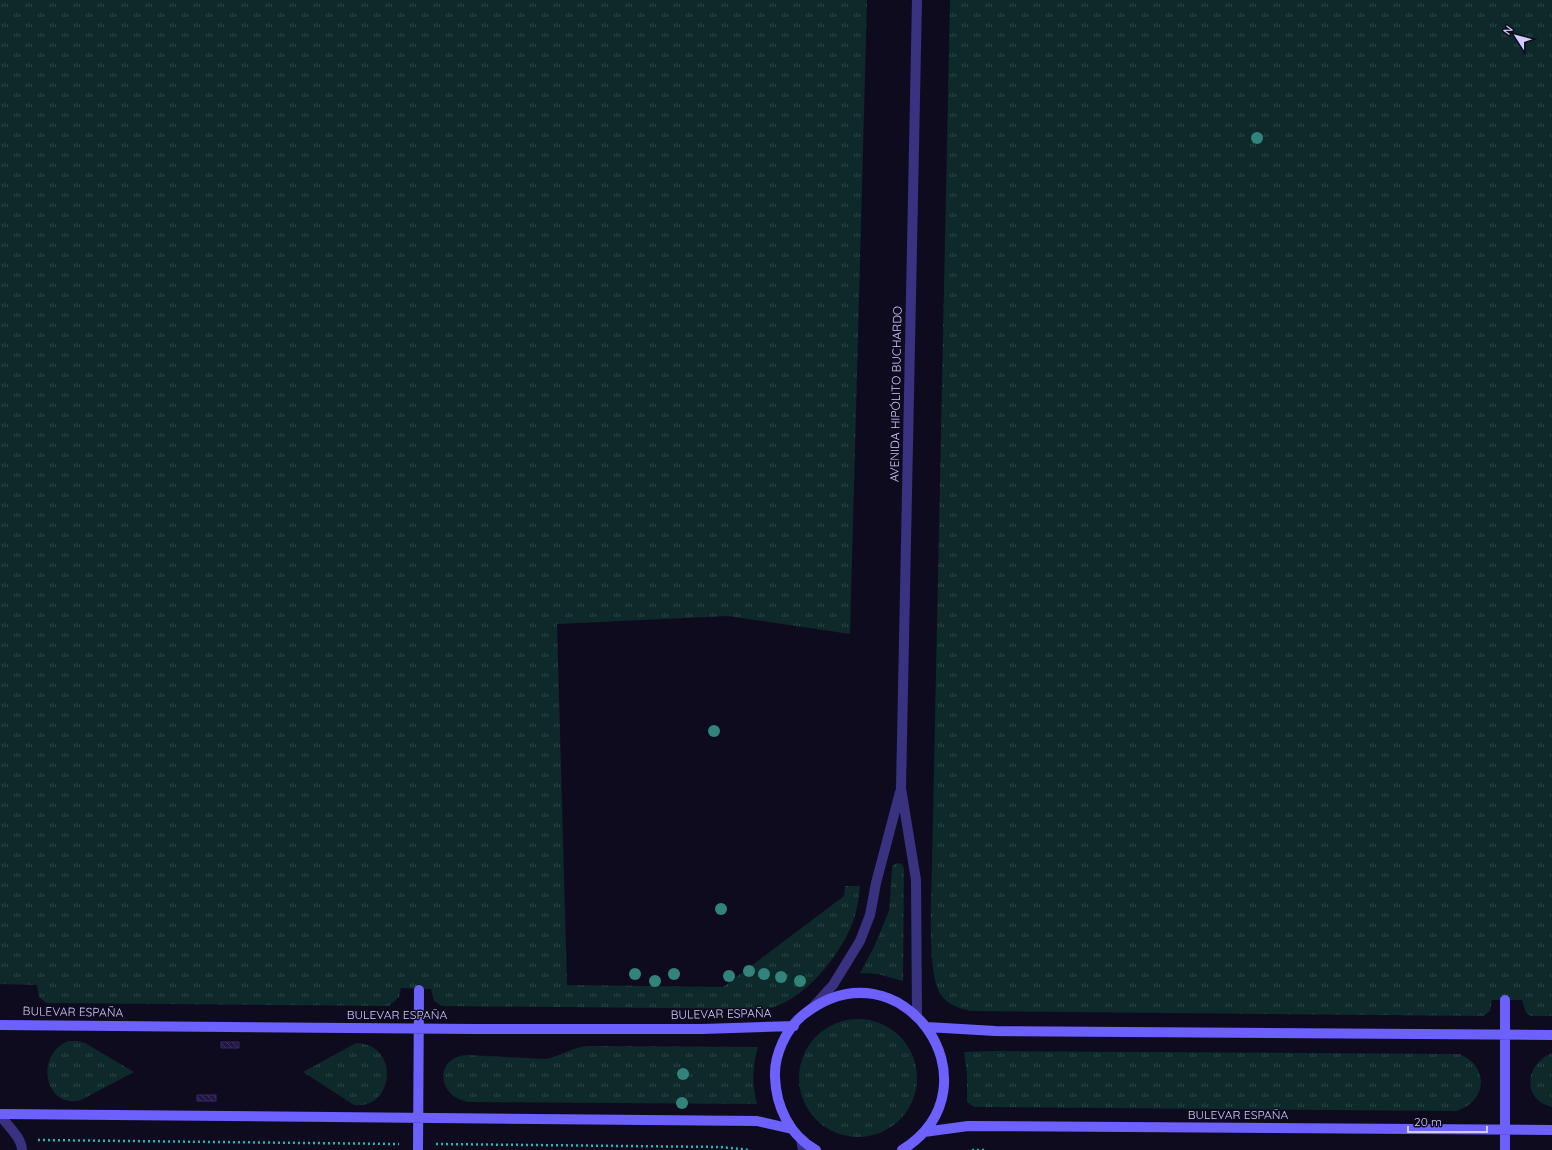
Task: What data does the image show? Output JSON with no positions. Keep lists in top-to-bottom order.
{
  "streets": {
    "main road": ["BULEVAR ESPAÑA"],
    "street": ["AVENIDA HIPÓLITO BUCHARDO"]
  },
  "scale_bar": "20 m",
  "north": "top left"
}
